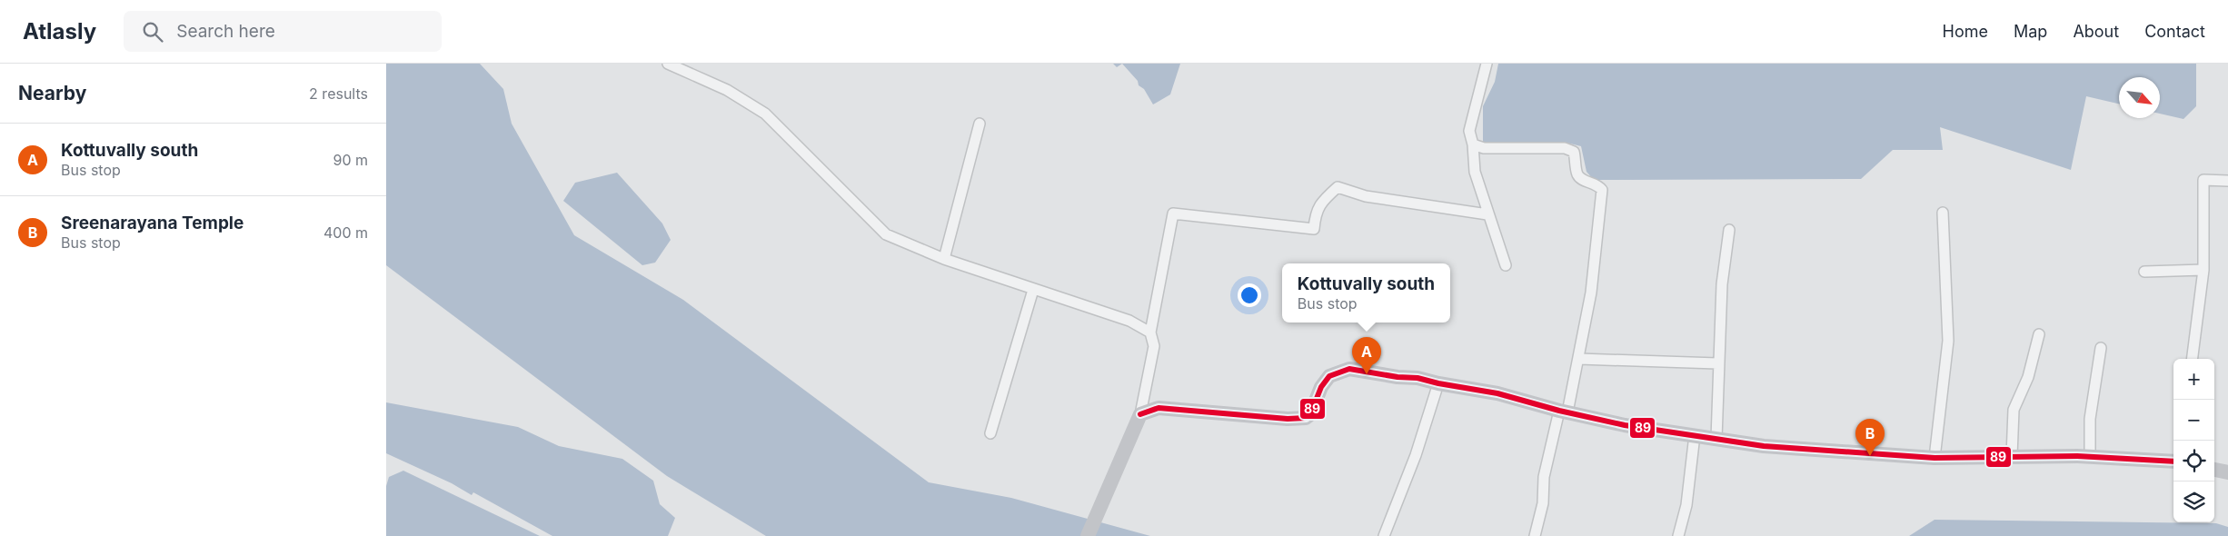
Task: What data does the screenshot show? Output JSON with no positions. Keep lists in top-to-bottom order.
{
  "lines": ["transit line 89"],
  "north": "bottom right",
  "page": {
    "header": "Atlasly",
    "search": "Search here",
    "nav": [
      "Home",
      "Map",
      "About",
      "Contact"
    ],
    "heading": ["Nearby", "2 results"],
    "list": [
      {
        "mark": "A",
        "name": "Kottuvally south",
        "note": "Bus stop",
        "value": "90 m"
      },
      {
        "mark": "B",
        "name": "Sreenarayana Temple",
        "note": "Bus stop",
        "value": "400 m"
      }
    ],
    "popup": ["Kottuvally south", "Bus stop"],
    "pins": ["A", "B"],
    "map_buttons": ["+", "−"]
  }
}
